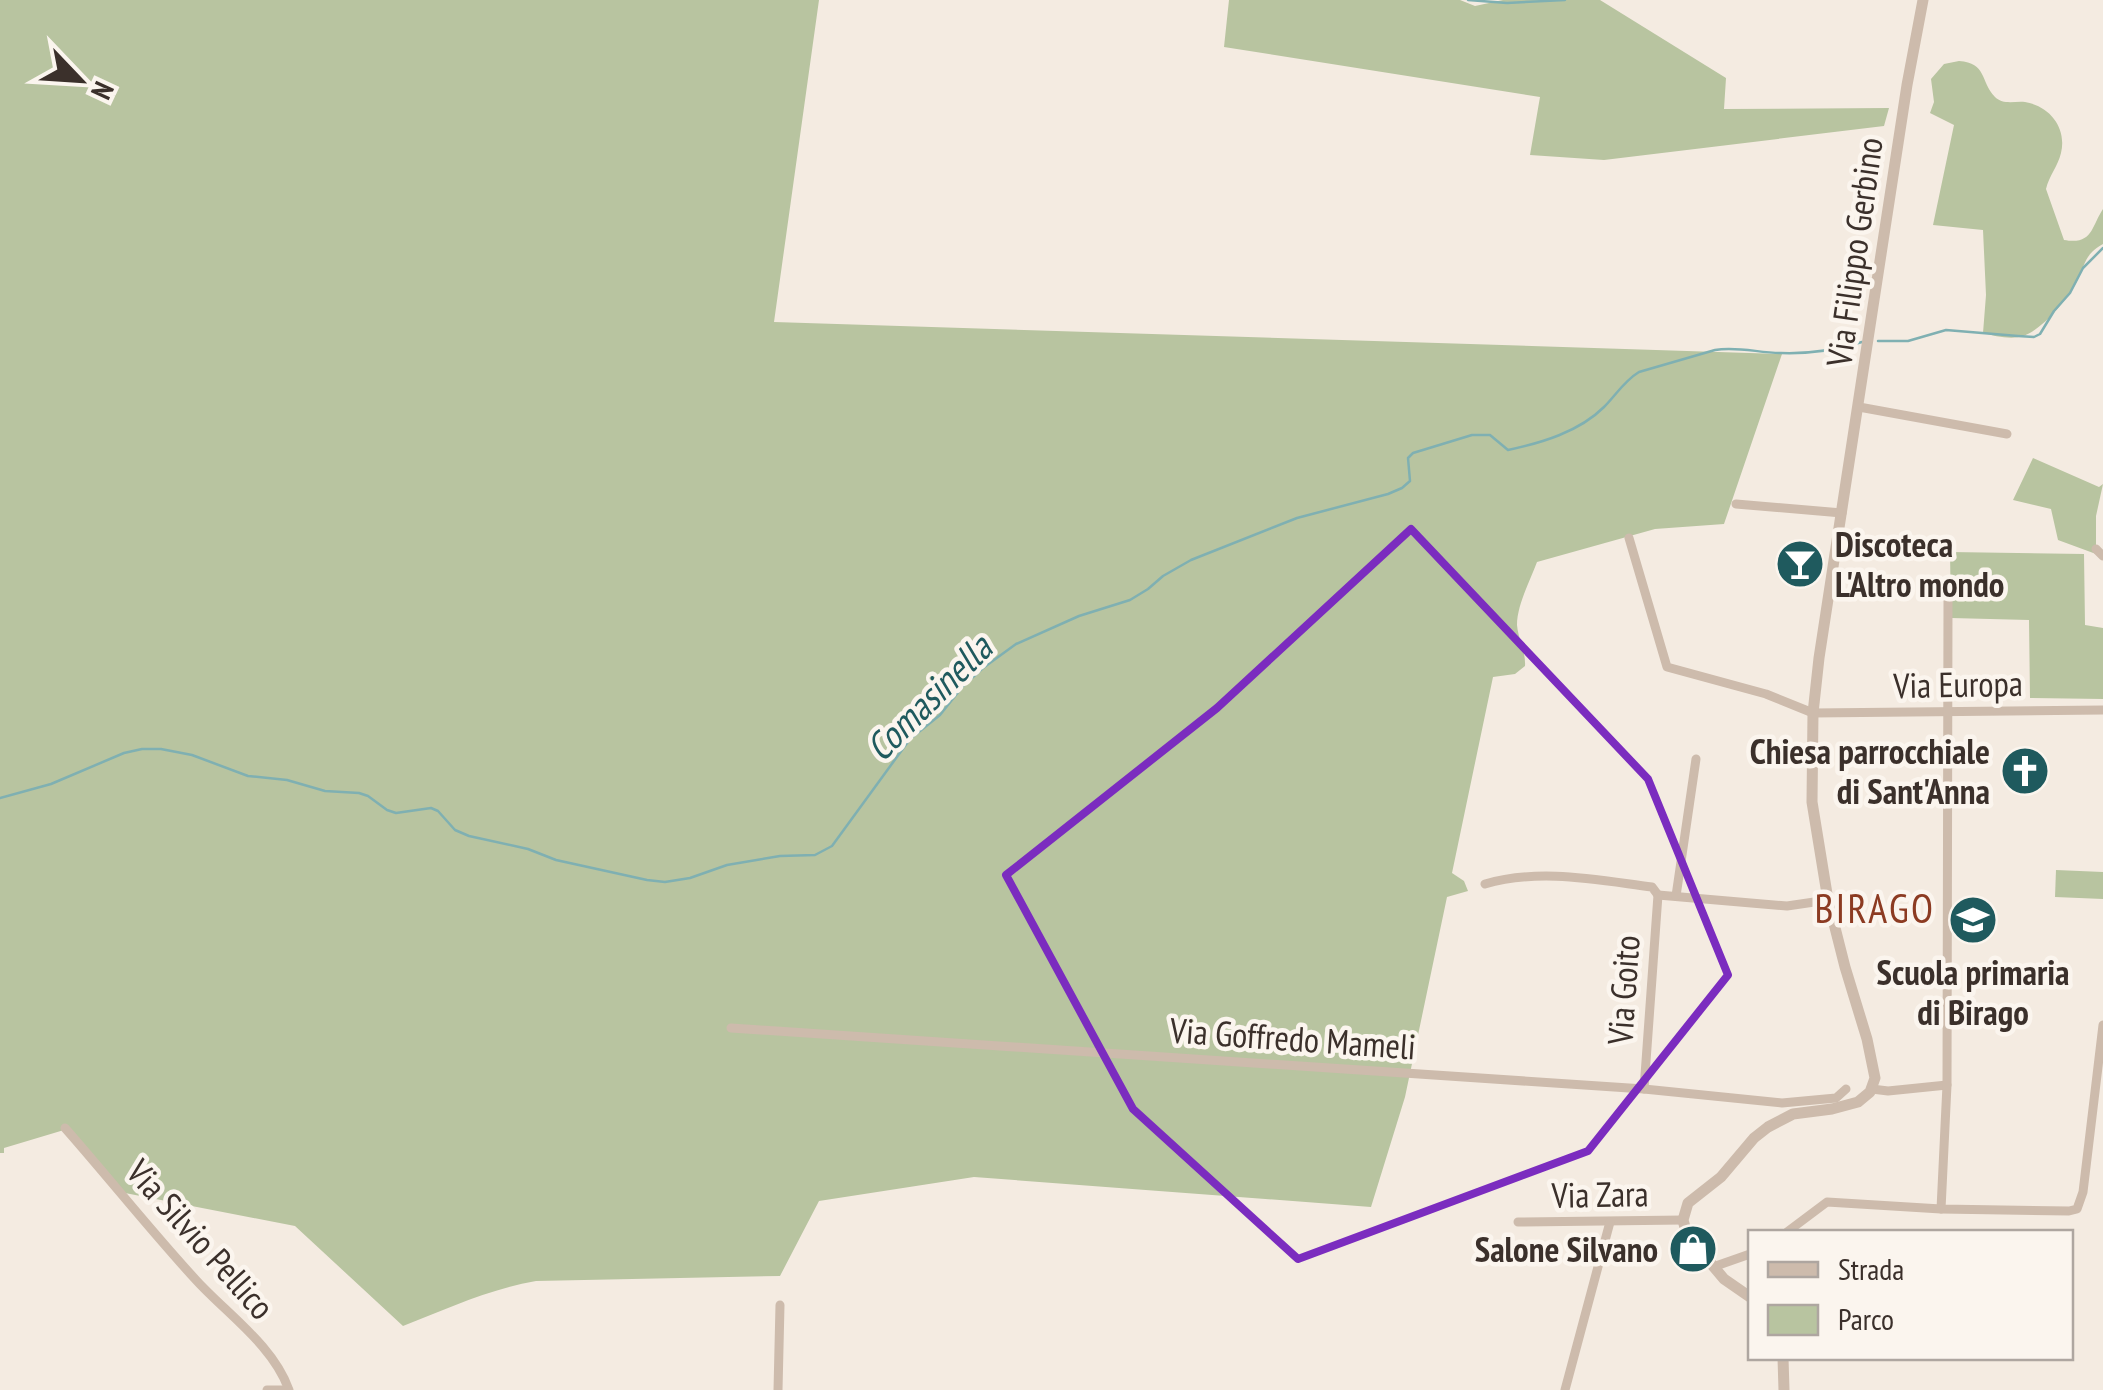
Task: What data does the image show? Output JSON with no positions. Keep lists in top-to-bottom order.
{
  "streets": {
    "street": [
      "Via Filippo Gerbino",
      "Via Europa",
      "Via Goito",
      "Via Goffredo Mameli",
      "Via Zara",
      "Via Silvio Pellico"
    ]
  },
  "crossings": [
    ["Via Filippo Gerbino", "Via Europa"],
    ["Via Goito", "Via Goffredo Mameli"]
  ],
  "districts": ["BIRAGO"],
  "water": ["Comasinella"],
  "places": {
    "bar": ["Discoteca L'Altro mondo"],
    "church": ["Chiesa parrocchiale di Sant'Anna"],
    "school or university": ["Scuola primaria di Birago"],
    "shop": ["Salone Silvano"]
  },
  "legend": ["Strada", "Parco"],
  "north": "bottom right"
}
